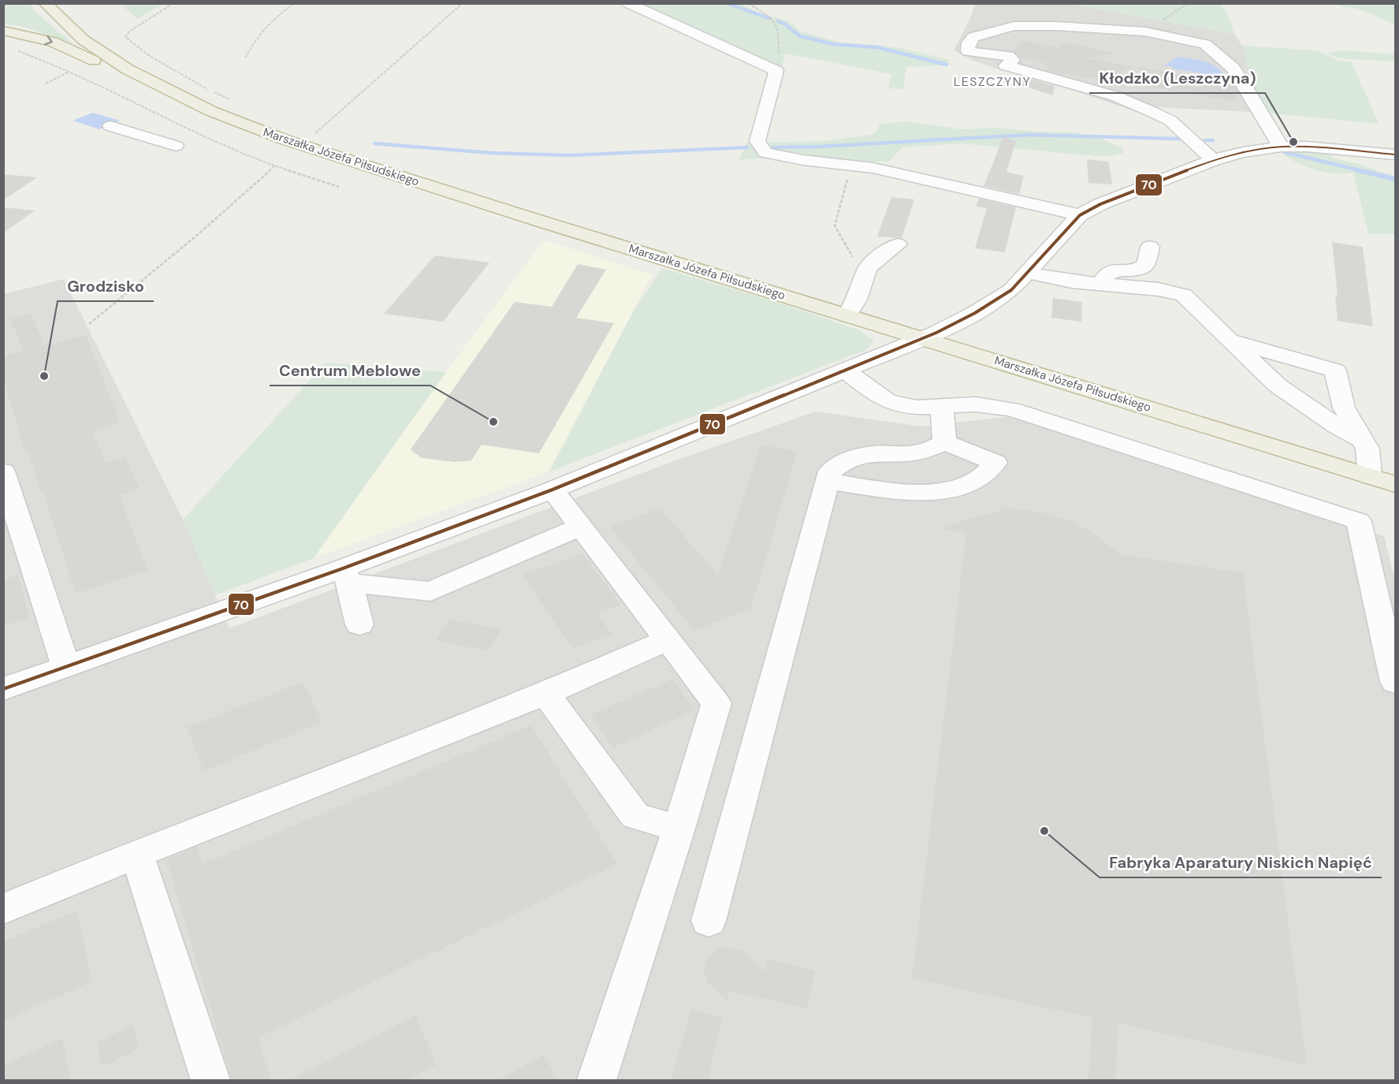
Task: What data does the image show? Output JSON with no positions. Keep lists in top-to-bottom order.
{
  "streets": {
    "highway": ["Marszałka Józefa Piłsudskiego"]
  },
  "districts": ["LESZCZYNY"],
  "places": [
    "Kłodzko (Leszczyna)",
    "Grodzisko",
    "Centrum Meblowe",
    "Fabryka Aparatury Niskich Napięć"
  ],
  "lines": ["transit line 70"]
}
